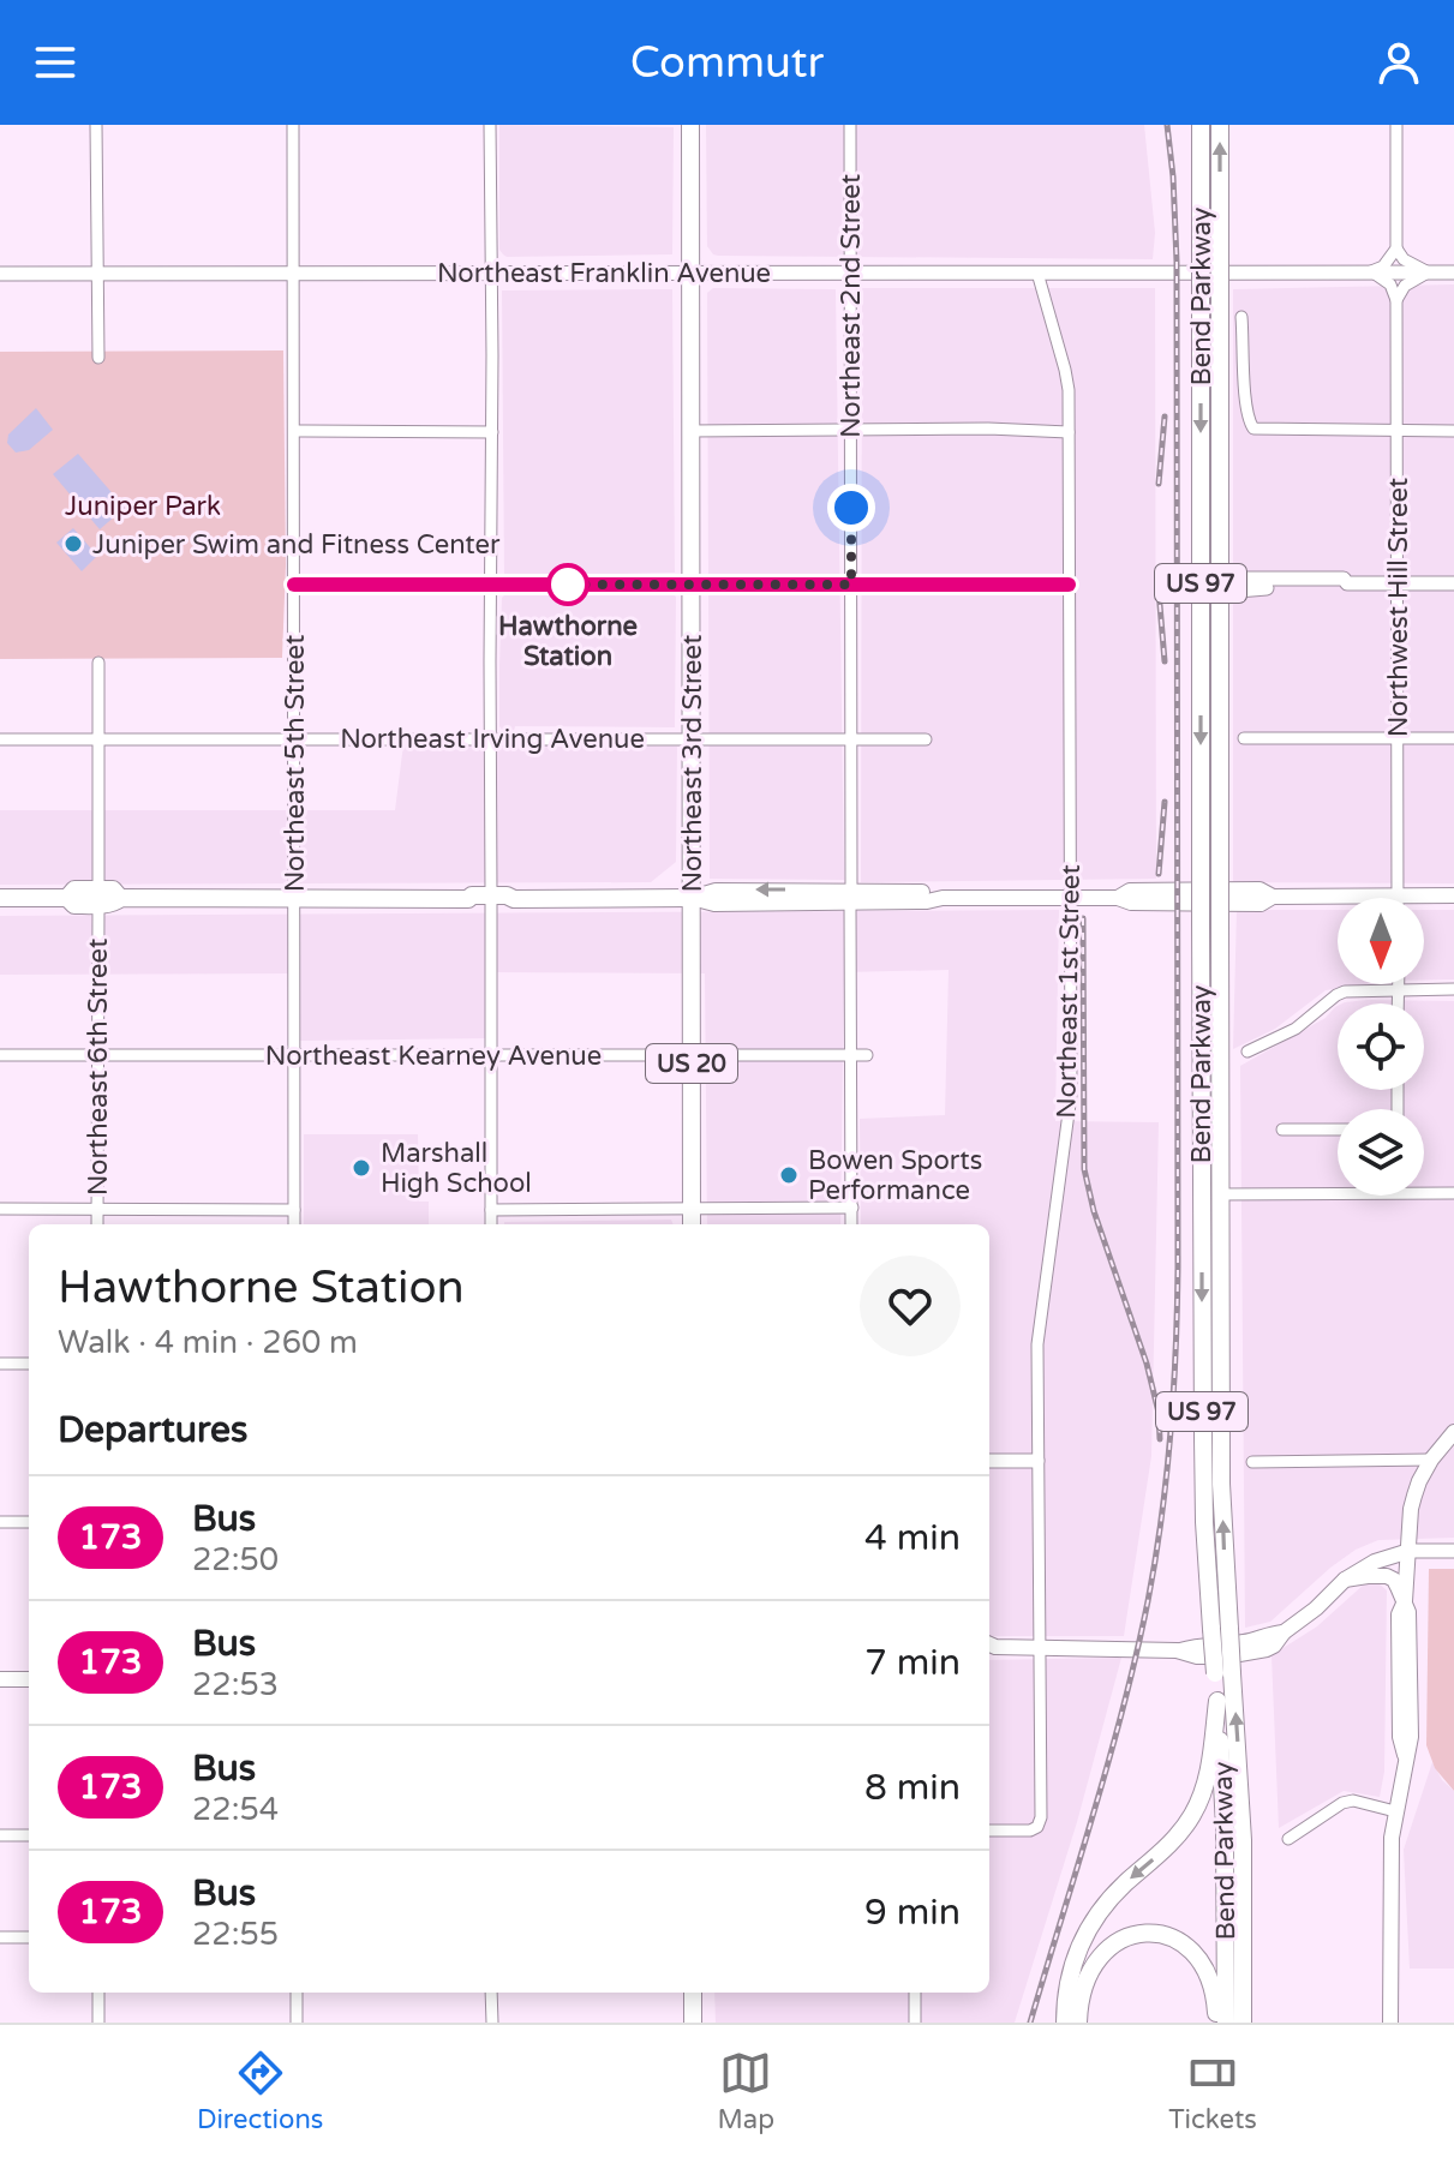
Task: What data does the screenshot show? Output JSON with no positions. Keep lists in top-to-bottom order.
{
  "streets": {
    "main road": [
      "Bend Parkway",
      "US 97",
      "Northeast 3rd Street",
      "US 20"
    ],
    "street": [
      "Northeast Franklin Avenue",
      "Northeast 2nd Street",
      "Northwest Hill Street",
      "Northeast Irving Avenue",
      "Northeast 5th Street",
      "Northeast 1st Street",
      "Northeast Kearney Avenue",
      "Northeast 6th Street"
    ]
  },
  "crossings": [
    ["Northeast Franklin Avenue", "Bend Parkway"],
    ["Northeast Franklin Avenue", "Northeast 2nd Street"],
    ["Northeast Franklin Avenue", "Northeast 5th Street"],
    ["Northeast Franklin Avenue", "Northeast 3rd Street"],
    ["Northeast Franklin Avenue", "Northeast 1st Street"],
    ["Northeast 2nd Street", "Northeast Irving Avenue"],
    ["Northeast 2nd Street", "Northeast Kearney Avenue"],
    ["Northeast Irving Avenue", "Northeast 5th Street"],
    ["Northeast Irving Avenue", "Northeast 3rd Street"],
    ["Northeast Irving Avenue", "Northeast 6th Street"],
    ["Northeast 5th Street", "Northeast Kearney Avenue"],
    ["Northeast 3rd Street", "Northeast Kearney Avenue"],
    ["Northeast Kearney Avenue", "Northeast 6th Street"]
  ],
  "parks": ["Juniper Park"],
  "places": [
    "Juniper Swim and Fitness Center",
    "Hawthorne Station",
    "Marshall High School",
    "Bowen Sports Performance"
  ],
  "lines": ["bus line 173"],
  "north": "bottom",
  "page": {
    "header": "Commutr",
    "heading": [
      ["Hawthorne Station", "Walk · 4 min · 260 m"],
      "Departures"
    ],
    "list": [
      {
        "mark": "173",
        "name": "Bus",
        "note": "22:50",
        "value": "4 min"
      },
      {
        "mark": "173",
        "name": "Bus",
        "note": "22:53",
        "value": "7 min"
      },
      {
        "mark": "173",
        "name": "Bus",
        "note": "22:54",
        "value": "8 min"
      },
      {
        "mark": "173",
        "name": "Bus",
        "note": "22:55",
        "value": "9 min"
      }
    ],
    "tabs": ["Directions", "Map", "Tickets"]
  }
}
